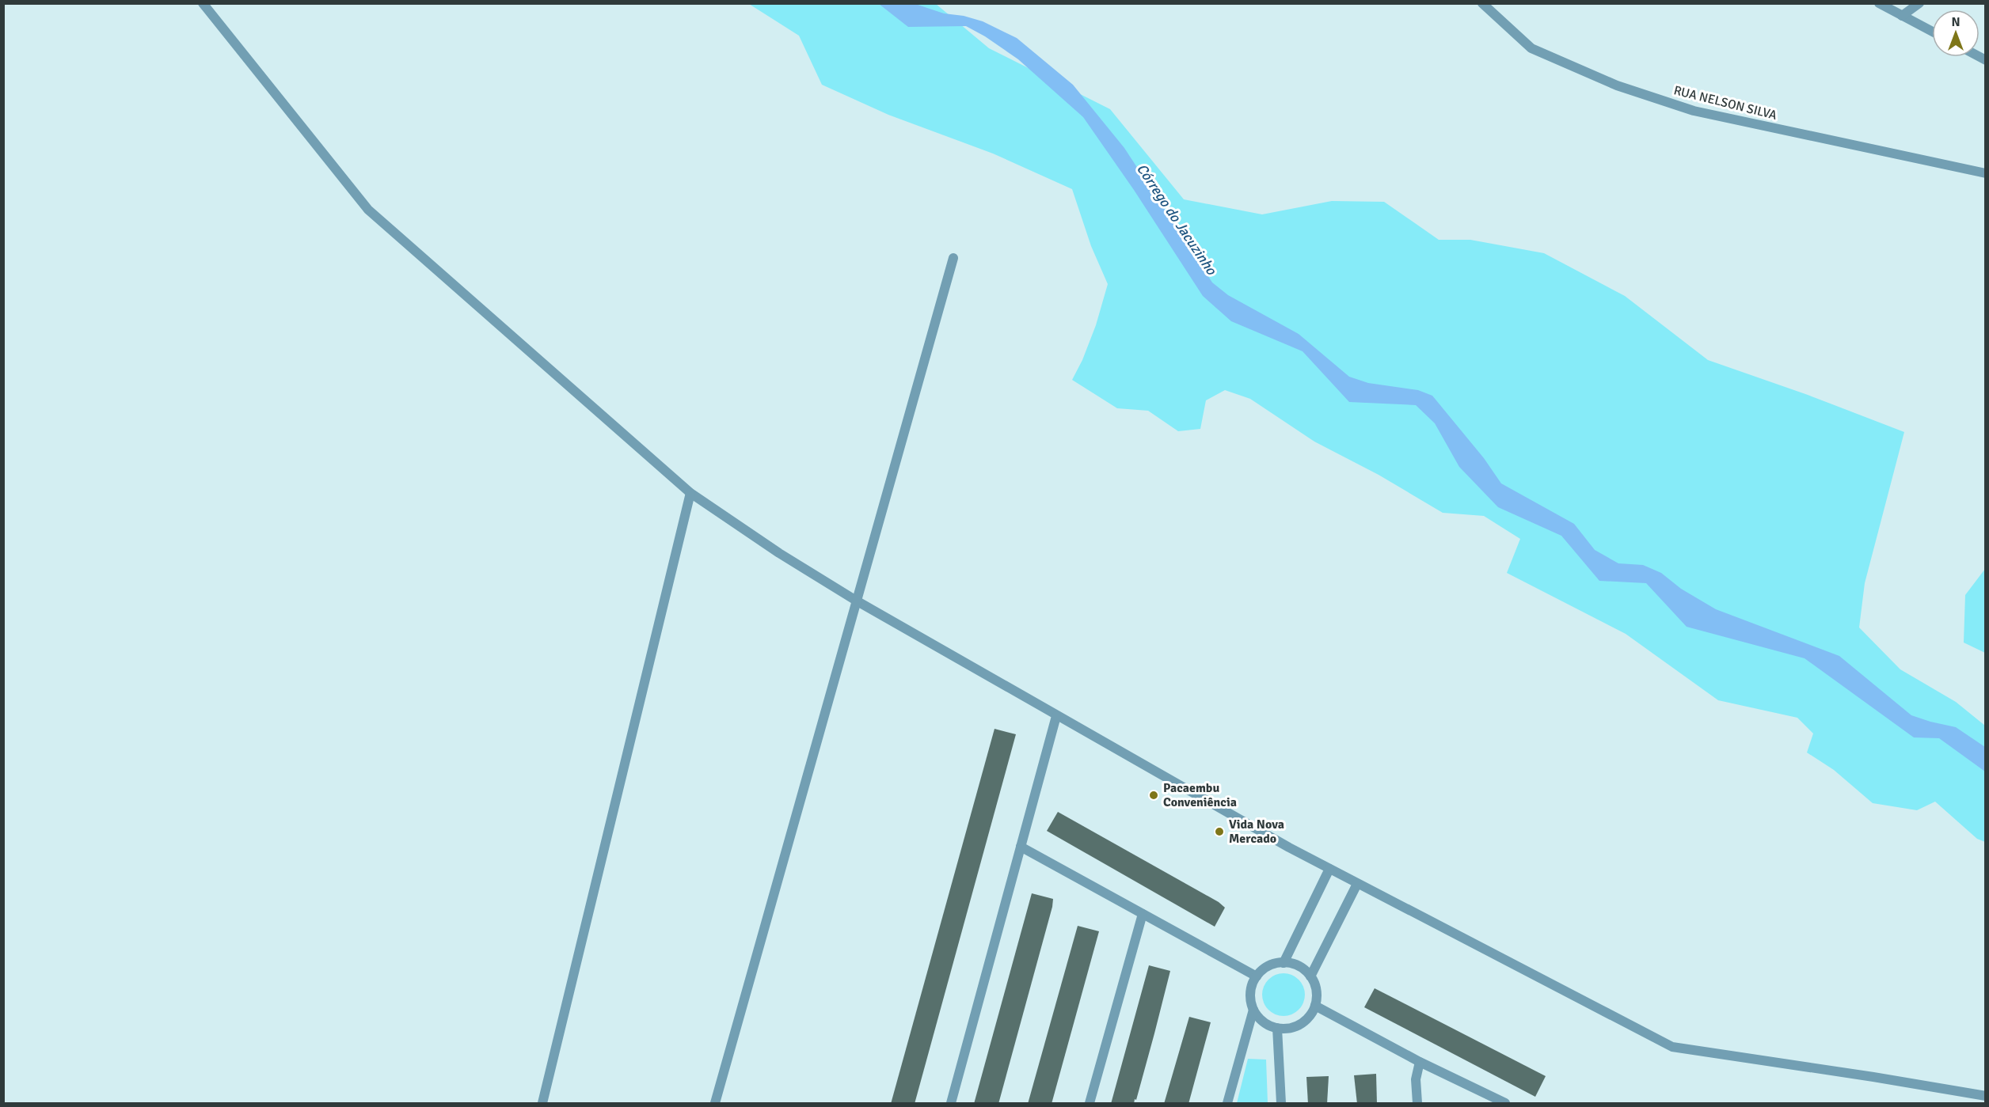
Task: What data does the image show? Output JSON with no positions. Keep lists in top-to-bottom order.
{
  "streets": {
    "street": ["RUA NELSON SILVA"]
  },
  "water": ["Córrego do Jacuzinho"],
  "places": ["Pacaembu Conveniência", "Vida Nova Mercado"],
  "north": "top"
}
